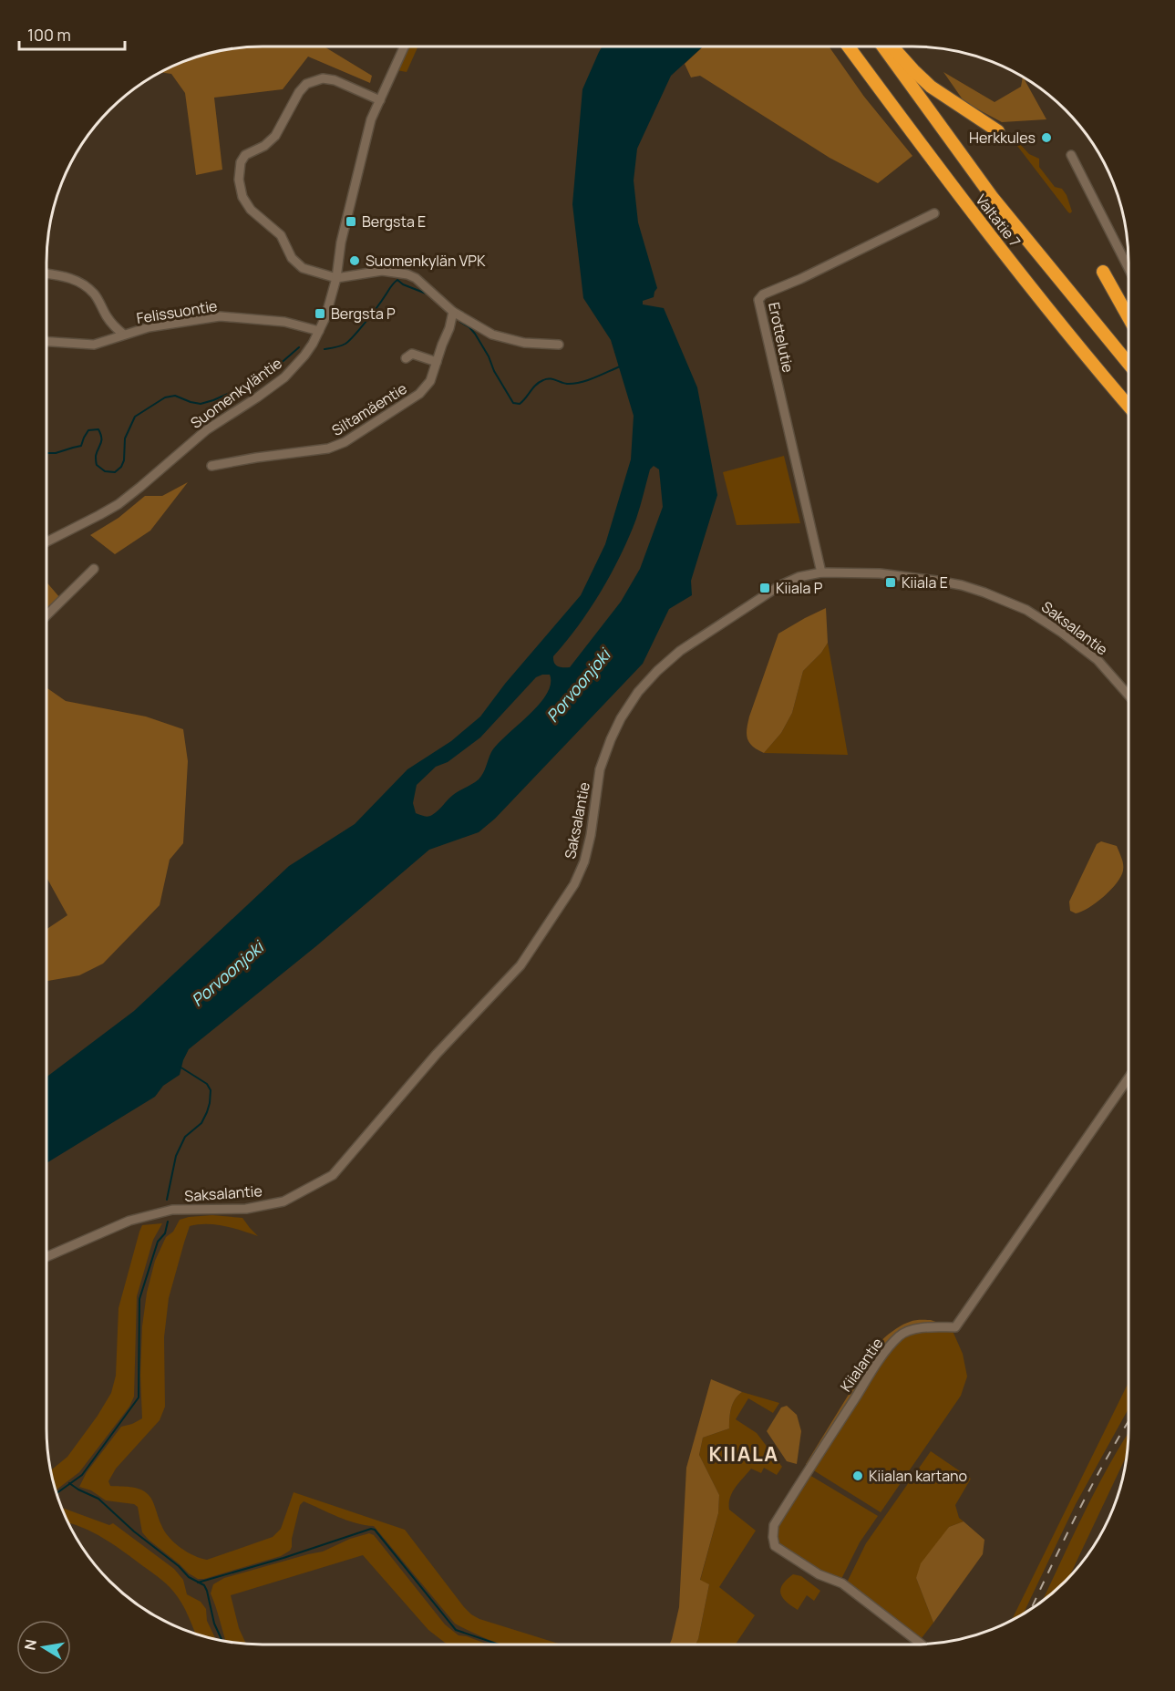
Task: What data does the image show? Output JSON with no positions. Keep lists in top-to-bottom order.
{
  "streets": {
    "highway": ["Valtatie 7"],
    "street": [
      "Felissuontie",
      "Erottelutie",
      "Suomenkyläntie",
      "Siltamäentie",
      "Saksalantie",
      "Kiialantie"
    ]
  },
  "crossings": [
    ["Felissuontie", "Suomenkyläntie"],
    ["Erottelutie", "Saksalantie"]
  ],
  "districts": ["KIIALA"],
  "water": ["Porvoonjoki"],
  "places": {
    "other": ["Herkkules", "Suomenkylän VPK", "Kiialan kartano"],
    "transit": [
      "Bergsta E",
      "Bergsta P",
      "Kiiala E",
      "Kiiala P"
    ]
  },
  "scale_bar": "100 m",
  "north": "left"
}
